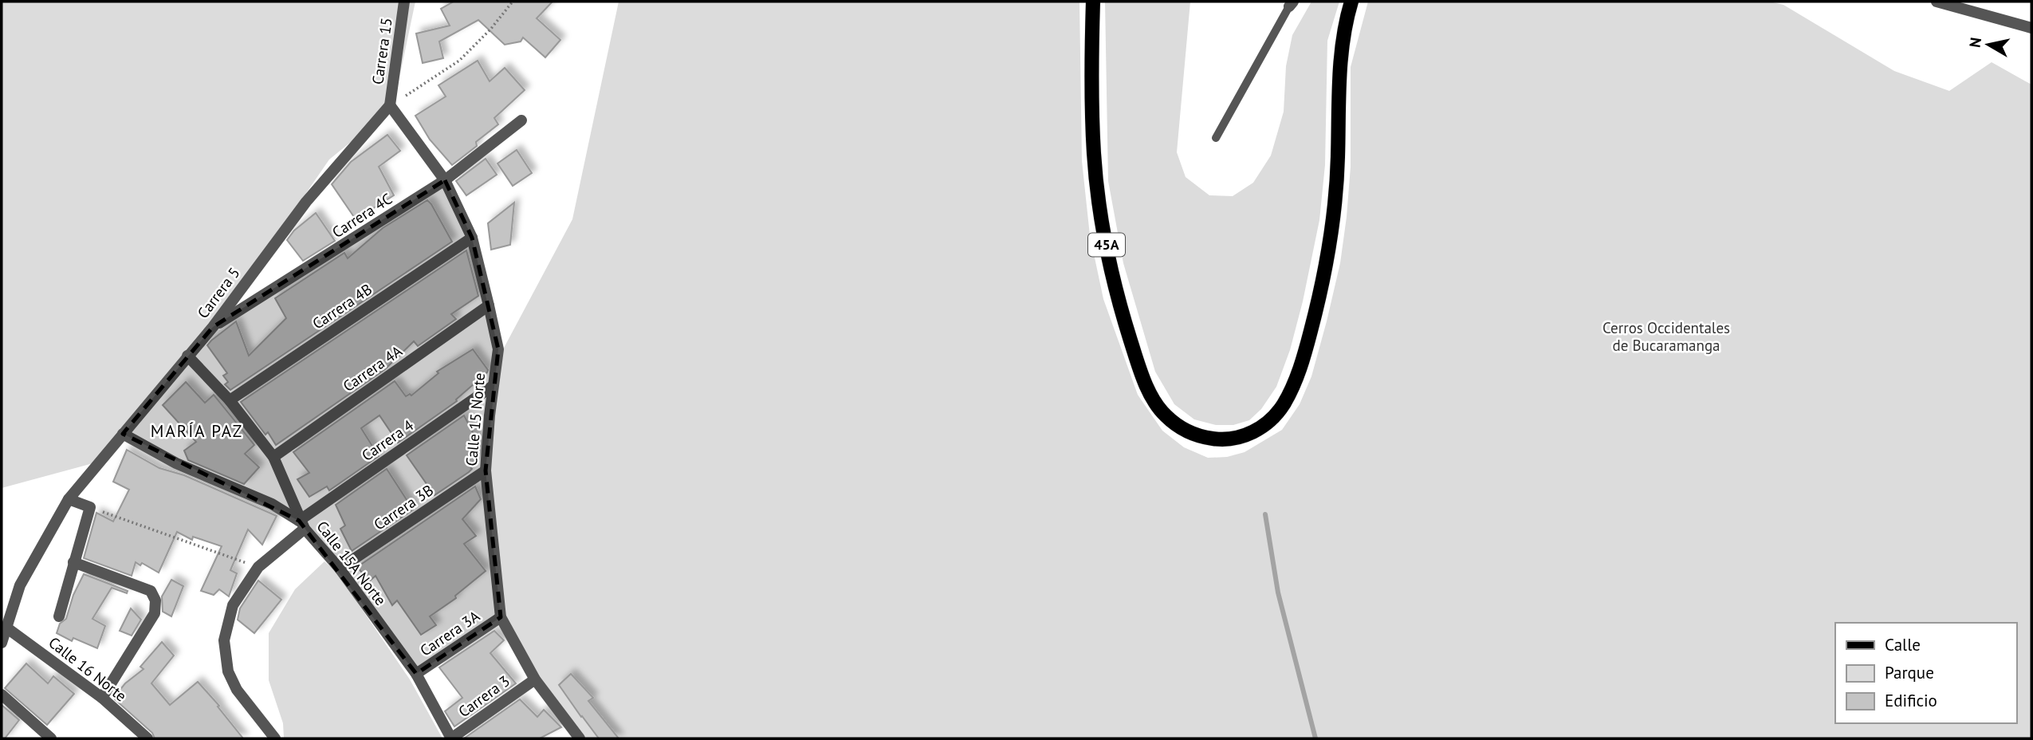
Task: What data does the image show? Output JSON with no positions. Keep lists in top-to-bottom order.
{
  "streets": {
    "main road": ["45A"],
    "street": [
      "Carrera 15",
      "Carrera 4C",
      "Carrera 5",
      "Carrera 4B",
      "Carrera 4A",
      "Calle 15 Norte",
      "Carrera 4",
      "Carrera 3B",
      "Calle 15A Norte",
      "Carrera 3A",
      "Calle 16 Norte",
      "Carrera 3"
    ]
  },
  "crossings": [
    ["Carrera 15", "Carrera 5"],
    ["Carrera 15", "Calle 15 Norte"],
    ["Carrera 4C", "Carrera 5"],
    ["Carrera 4C", "Calle 15 Norte"],
    ["Carrera 5", "Calle 15 Norte"],
    ["Carrera 5", "Calle 15A Norte"],
    ["Carrera 5", "Calle 16 Norte"],
    ["Carrera 4B", "Calle 15 Norte"],
    ["Carrera 4B", "Calle 15A Norte"],
    ["Carrera 4A", "Calle 15 Norte"],
    ["Carrera 4A", "Calle 15A Norte"],
    ["Calle 15 Norte", "Carrera 4"],
    ["Calle 15 Norte", "Carrera 3B"],
    ["Calle 15 Norte", "Carrera 3A"],
    ["Calle 15 Norte", "Carrera 3"],
    ["Carrera 4", "Calle 15A Norte"],
    ["Carrera 3B", "Calle 15A Norte"],
    ["Calle 15A Norte", "Carrera 3A"],
    ["Calle 15A Norte", "Carrera 3"]
  ],
  "districts": ["MARÍA PAZ"],
  "parks": ["Cerros Occidentales de Bucaramanga"],
  "legend": ["Calle", "Parque", "Edificio"],
  "north": "left"
}
